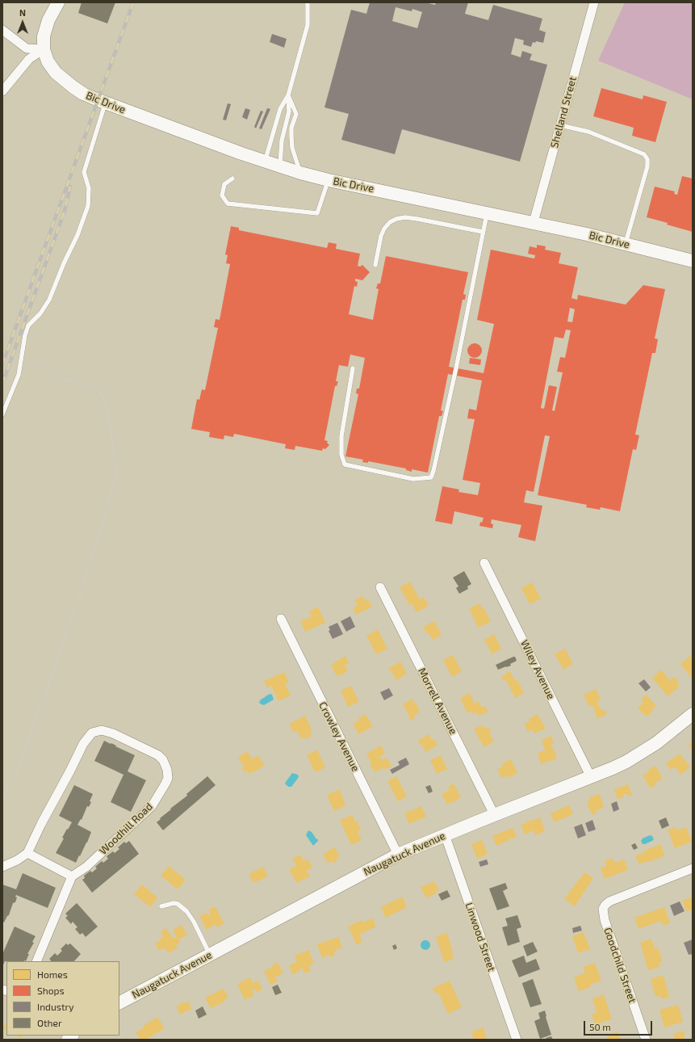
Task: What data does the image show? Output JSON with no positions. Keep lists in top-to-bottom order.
{
  "streets": {
    "street": [
      "Bic Drive",
      "Shelland Street",
      "Wiley Avenue",
      "Morrell Avenue",
      "Crowley Avenue",
      "Woodhill Road",
      "Naugatuck Avenue",
      "Linwood Street",
      "Goodchild Street"
    ]
  },
  "crossings": [
    ["Bic Drive", "Shelland Street"],
    ["Wiley Avenue", "Naugatuck Avenue"],
    ["Morrell Avenue", "Naugatuck Avenue"],
    ["Crowley Avenue", "Naugatuck Avenue"],
    ["Naugatuck Avenue", "Linwood Street"]
  ],
  "legend": [
    "Homes",
    "Shops",
    "Industry",
    "Other"
  ],
  "scale_bar": "50 m",
  "north": "top"
}
